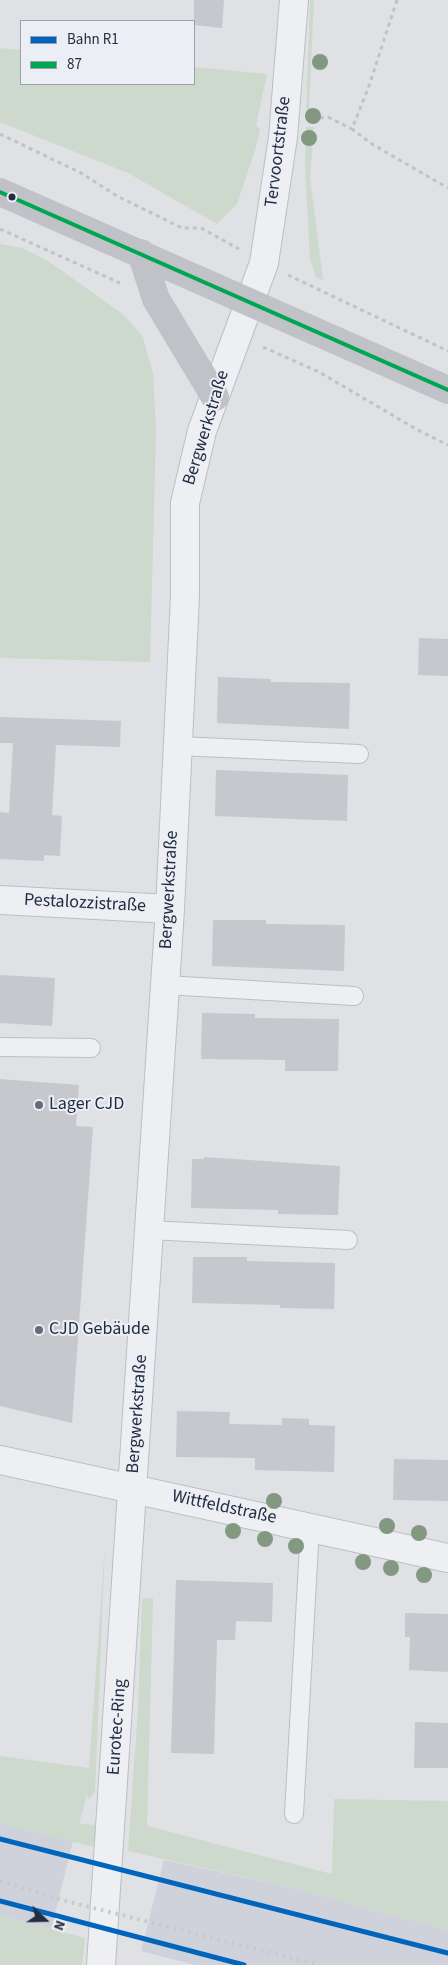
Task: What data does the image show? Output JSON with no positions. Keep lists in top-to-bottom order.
{
  "streets": {
    "street": [
      "Tervoortstraße",
      "Bergwerkstraße",
      "Pestalozzistraße",
      "Wittfeldstraße",
      "Eurotec-Ring"
    ]
  },
  "crossings": [
    ["Tervoortstraße", "Bergwerkstraße"],
    ["Bergwerkstraße", "Pestalozzistraße"],
    ["Bergwerkstraße", "Wittfeldstraße"],
    ["Bergwerkstraße", "Eurotec-Ring"],
    ["Wittfeldstraße", "Eurotec-Ring"]
  ],
  "places": ["Lager CJD", "CJD Gebäude"],
  "lines": ["transit line 87", "rail line R1"],
  "legend": ["Bahn R1", "87"],
  "north": "right"
}
